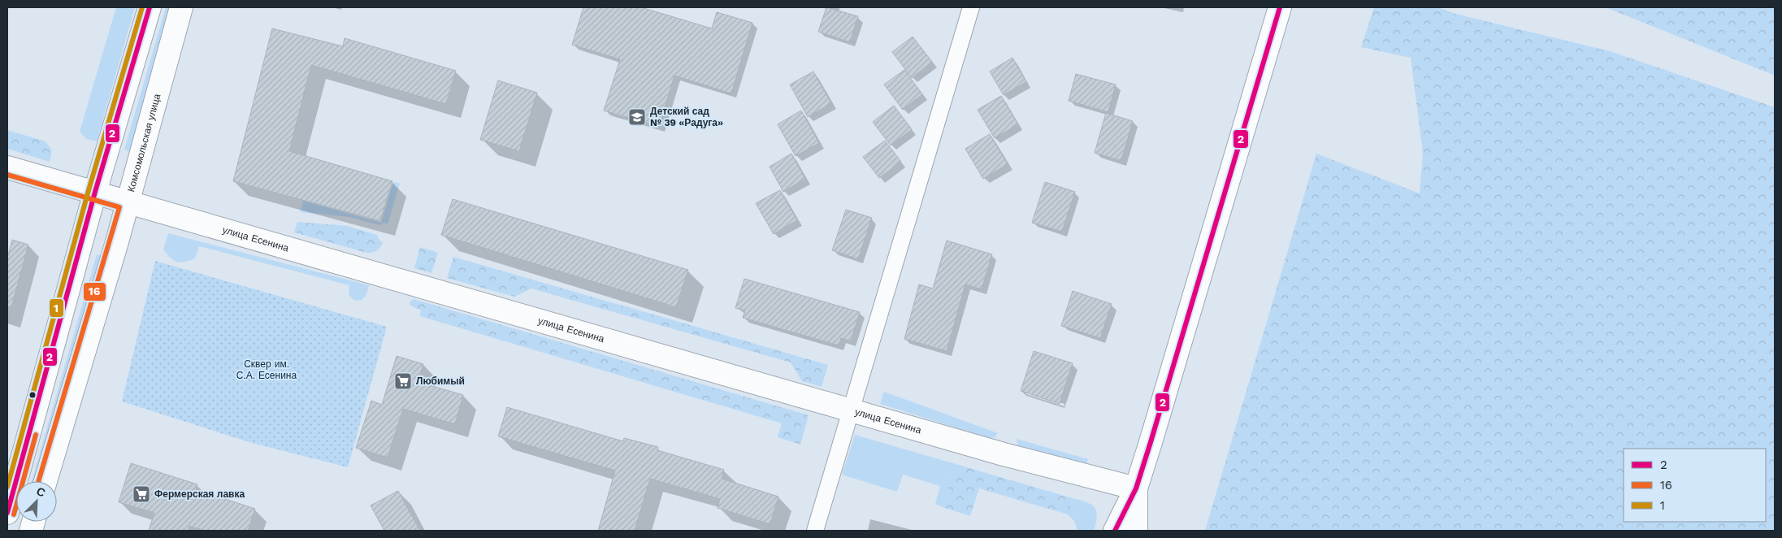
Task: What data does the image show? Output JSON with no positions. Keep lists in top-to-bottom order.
{
  "streets": {
    "main road": ["Комсомольская улица", "улица Есенина"]
  },
  "crossings": [
    ["Комсомольская улица", "улица Есенина"]
  ],
  "parks": ["Сквер им. С.А. Есенина"],
  "places": {
    "school or university": ["Детский сад № 39 «Радуга»"],
    "supermarket": ["Любимый", "Фермерская лавка"]
  },
  "lines": ["transit line 2", "transit line 1", "transit line 16"],
  "legend": ["2", "16", "1"],
  "north": "top right"
}
